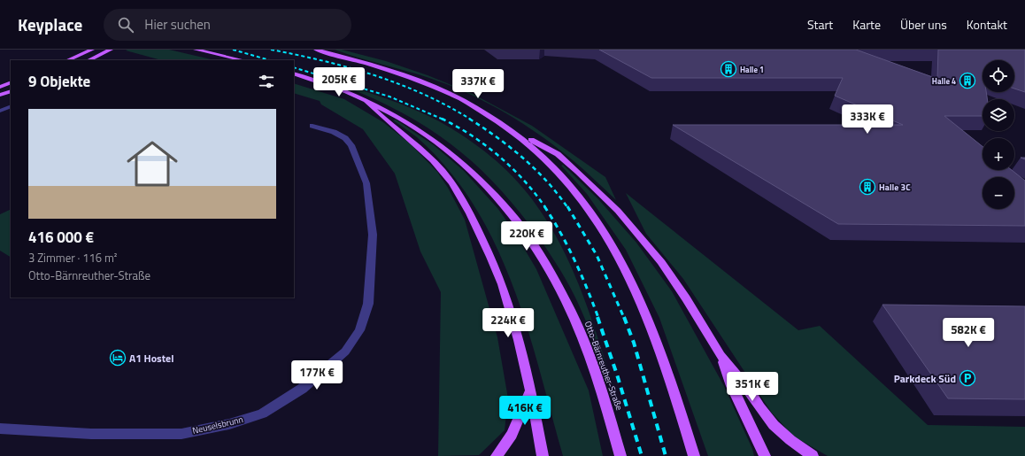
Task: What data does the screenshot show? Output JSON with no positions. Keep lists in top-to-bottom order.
{
  "streets": {
    "main road": ["Otto-Bärnreuther-Straße"],
    "street": ["Neuselsbrunn"]
  },
  "places": {
    "building": ["Halle 1", "Halle 4", "Halle 3C"],
    "hotel": ["A1 Hostel"],
    "parking": ["Parkdeck Süd"]
  },
  "page": {
    "header": "Keyplace",
    "search": "Hier suchen",
    "nav": [
      "Start",
      "Karte",
      "Über uns",
      "Kontakt"
    ],
    "map_buttons": ["+", "−"],
    "heading": "9 Objekte",
    "price": [
      "205K €",
      "337K €",
      "333K €",
      "220K €",
      "224K €",
      "582K €",
      "177K €",
      "351K €",
      "416K €"
    ],
    "list": [
      {
        "name": "416 000 €",
        "note": "3 Zimmer · 116 m² · Otto-Bärnreuther-Straße"
      }
    ]
  }
}
